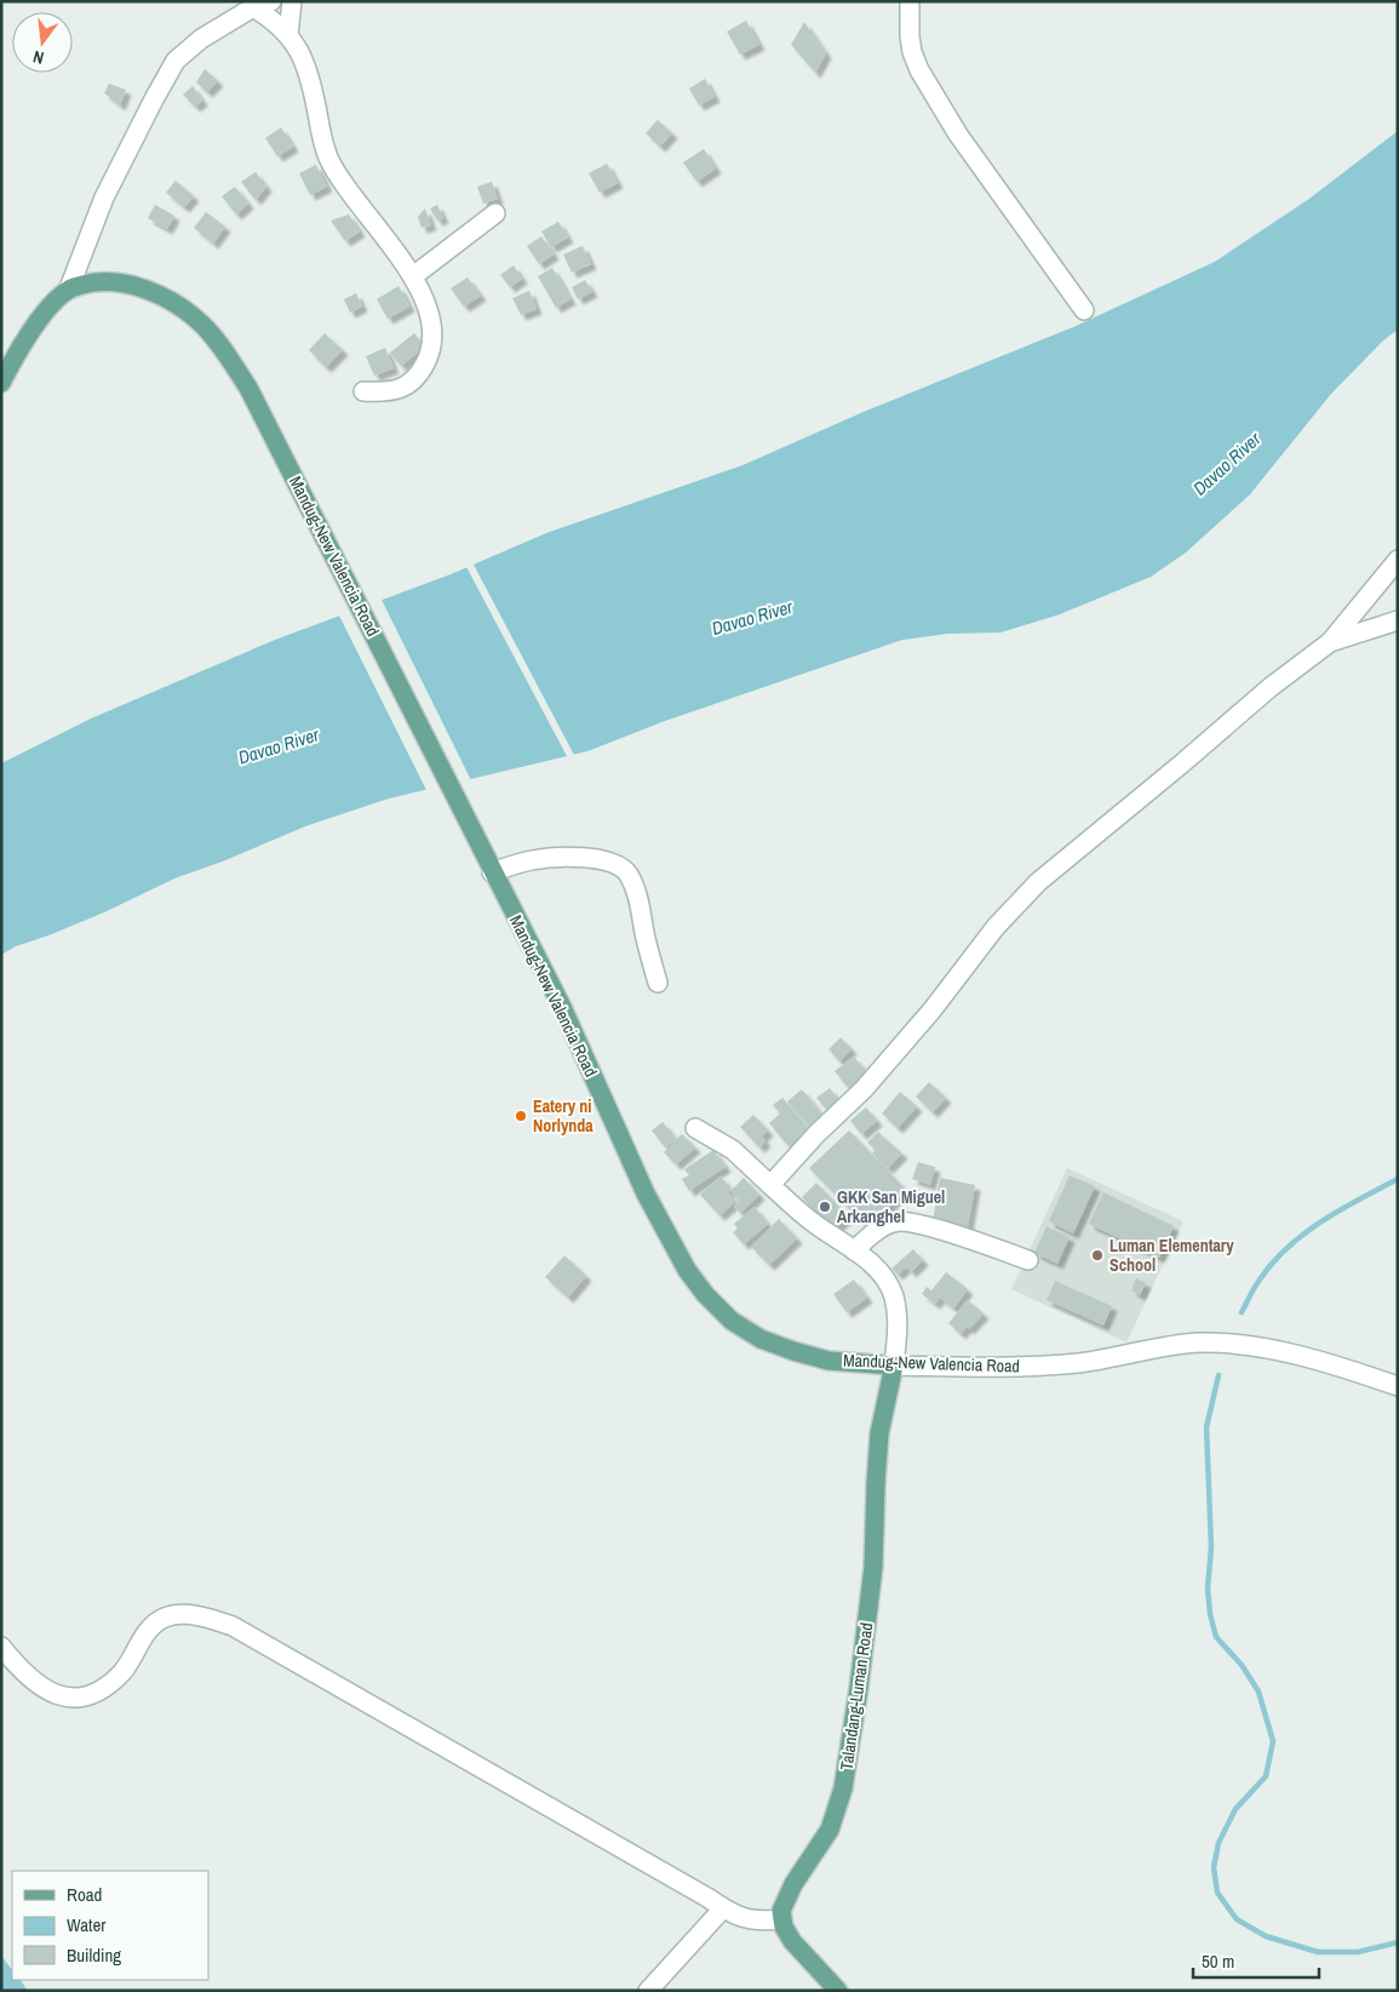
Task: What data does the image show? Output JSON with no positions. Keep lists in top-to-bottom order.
{
  "streets": {
    "main road": ["Mandug-New Valencia Road", "Talandang-Luman Road"]
  },
  "crossings": [
    ["Mandug-New Valencia Road", "Talandang-Luman Road"]
  ],
  "water": ["Davao River"],
  "places": ["Eatery ni Norlynda", "GKK San Miguel Arkanghel", "Luman Elementary School"],
  "legend": ["Road", "Water", "Building"],
  "scale_bar": "50 m",
  "north": "bottom"
}
